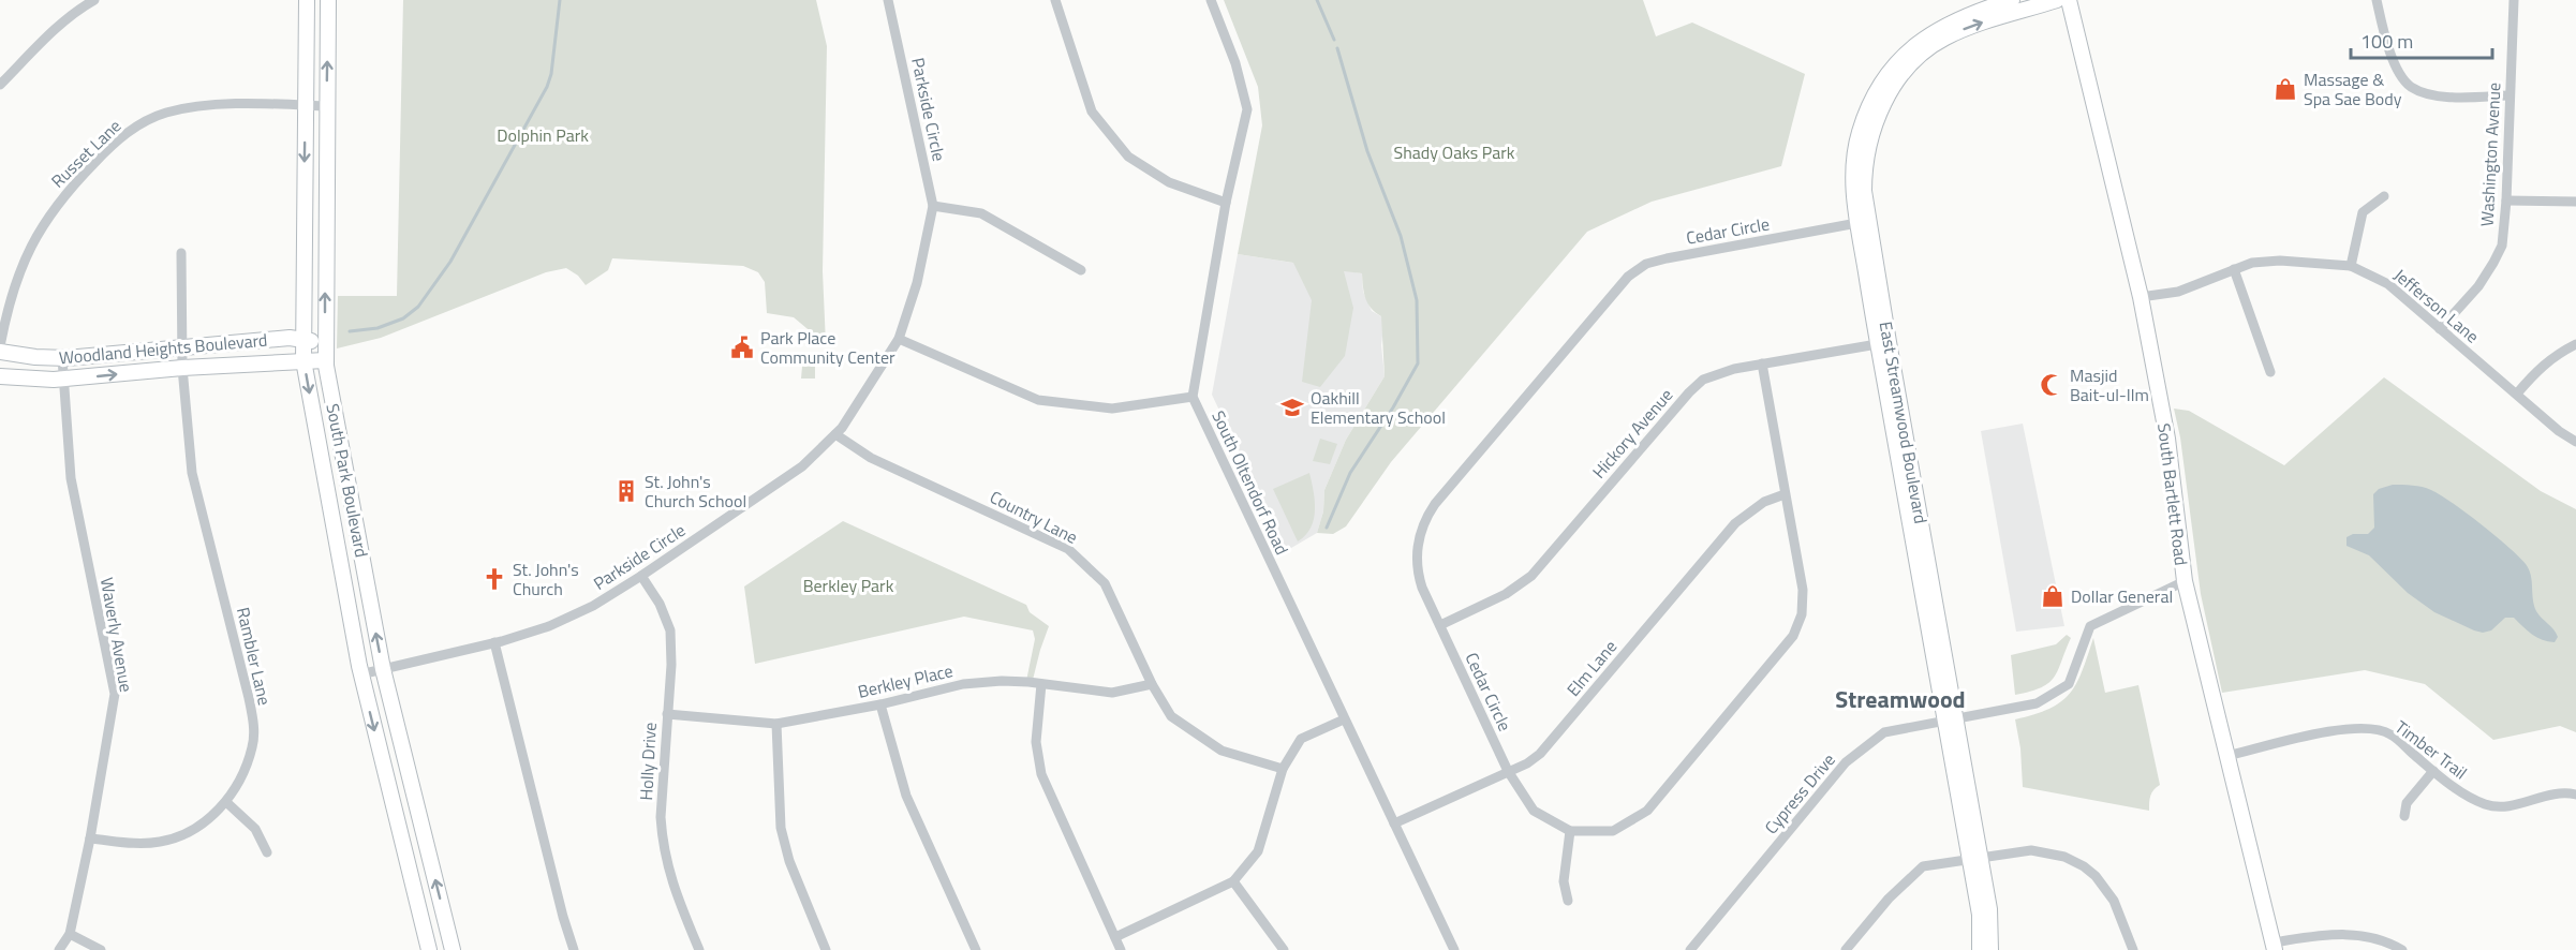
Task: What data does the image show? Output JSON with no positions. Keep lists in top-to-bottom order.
{
  "streets": {
    "street": [
      "Parkside Circle",
      "Russet Lane",
      "Washington Avenue",
      "Cedar Circle",
      "Jefferson Lane",
      "Woodland Heights Boulevard",
      "East Streamwood Boulevard",
      "Hickory Avenue",
      "South Park Boulevard",
      "South Oltendorf Road",
      "South Bartlett Road",
      "Country Lane",
      "Waverly Avenue",
      "Rambler Lane",
      "Elm Lane",
      "Berkley Place",
      "Timber Trail",
      "Holly Drive",
      "Cypress Drive"
    ]
  },
  "crossings": [
    ["Parkside Circle", "South Park Boulevard"],
    ["Parkside Circle", "Country Lane"],
    ["Parkside Circle", "Holly Drive"],
    ["Russet Lane", "South Park Boulevard"],
    ["Washington Avenue", "Jefferson Lane"],
    ["Cedar Circle", "East Streamwood Boulevard"],
    ["Cedar Circle", "Hickory Avenue"],
    ["Cedar Circle", "Elm Lane"],
    ["Jefferson Lane", "South Bartlett Road"],
    ["Woodland Heights Boulevard", "South Park Boulevard"],
    ["Woodland Heights Boulevard", "Waverly Avenue"],
    ["Woodland Heights Boulevard", "Rambler Lane"],
    ["East Streamwood Boulevard", "Hickory Avenue"],
    ["East Streamwood Boulevard", "Cypress Drive"],
    ["South Oltendorf Road", "Elm Lane"],
    ["South Bartlett Road", "Timber Trail"],
    ["South Bartlett Road", "Cypress Drive"],
    ["Country Lane", "Berkley Place"],
    ["Waverly Avenue", "Rambler Lane"],
    ["Berkley Place", "Holly Drive"]
  ],
  "districts": ["Streamwood"],
  "parks": ["Dolphin Park", "Shady Oaks Park", "Berkley Park"],
  "places": {
    "shop": ["Massage & Spa Sae Body", "Dollar General"],
    "public building": ["Park Place Community Center"],
    "mosque": ["Masjid Bait-ul-Ilm"],
    "school or university": ["Oakhill Elementary School"],
    "building": ["St. John's Church School"],
    "church": ["St. John's Church"]
  },
  "scale_bar": "100 m"
}
